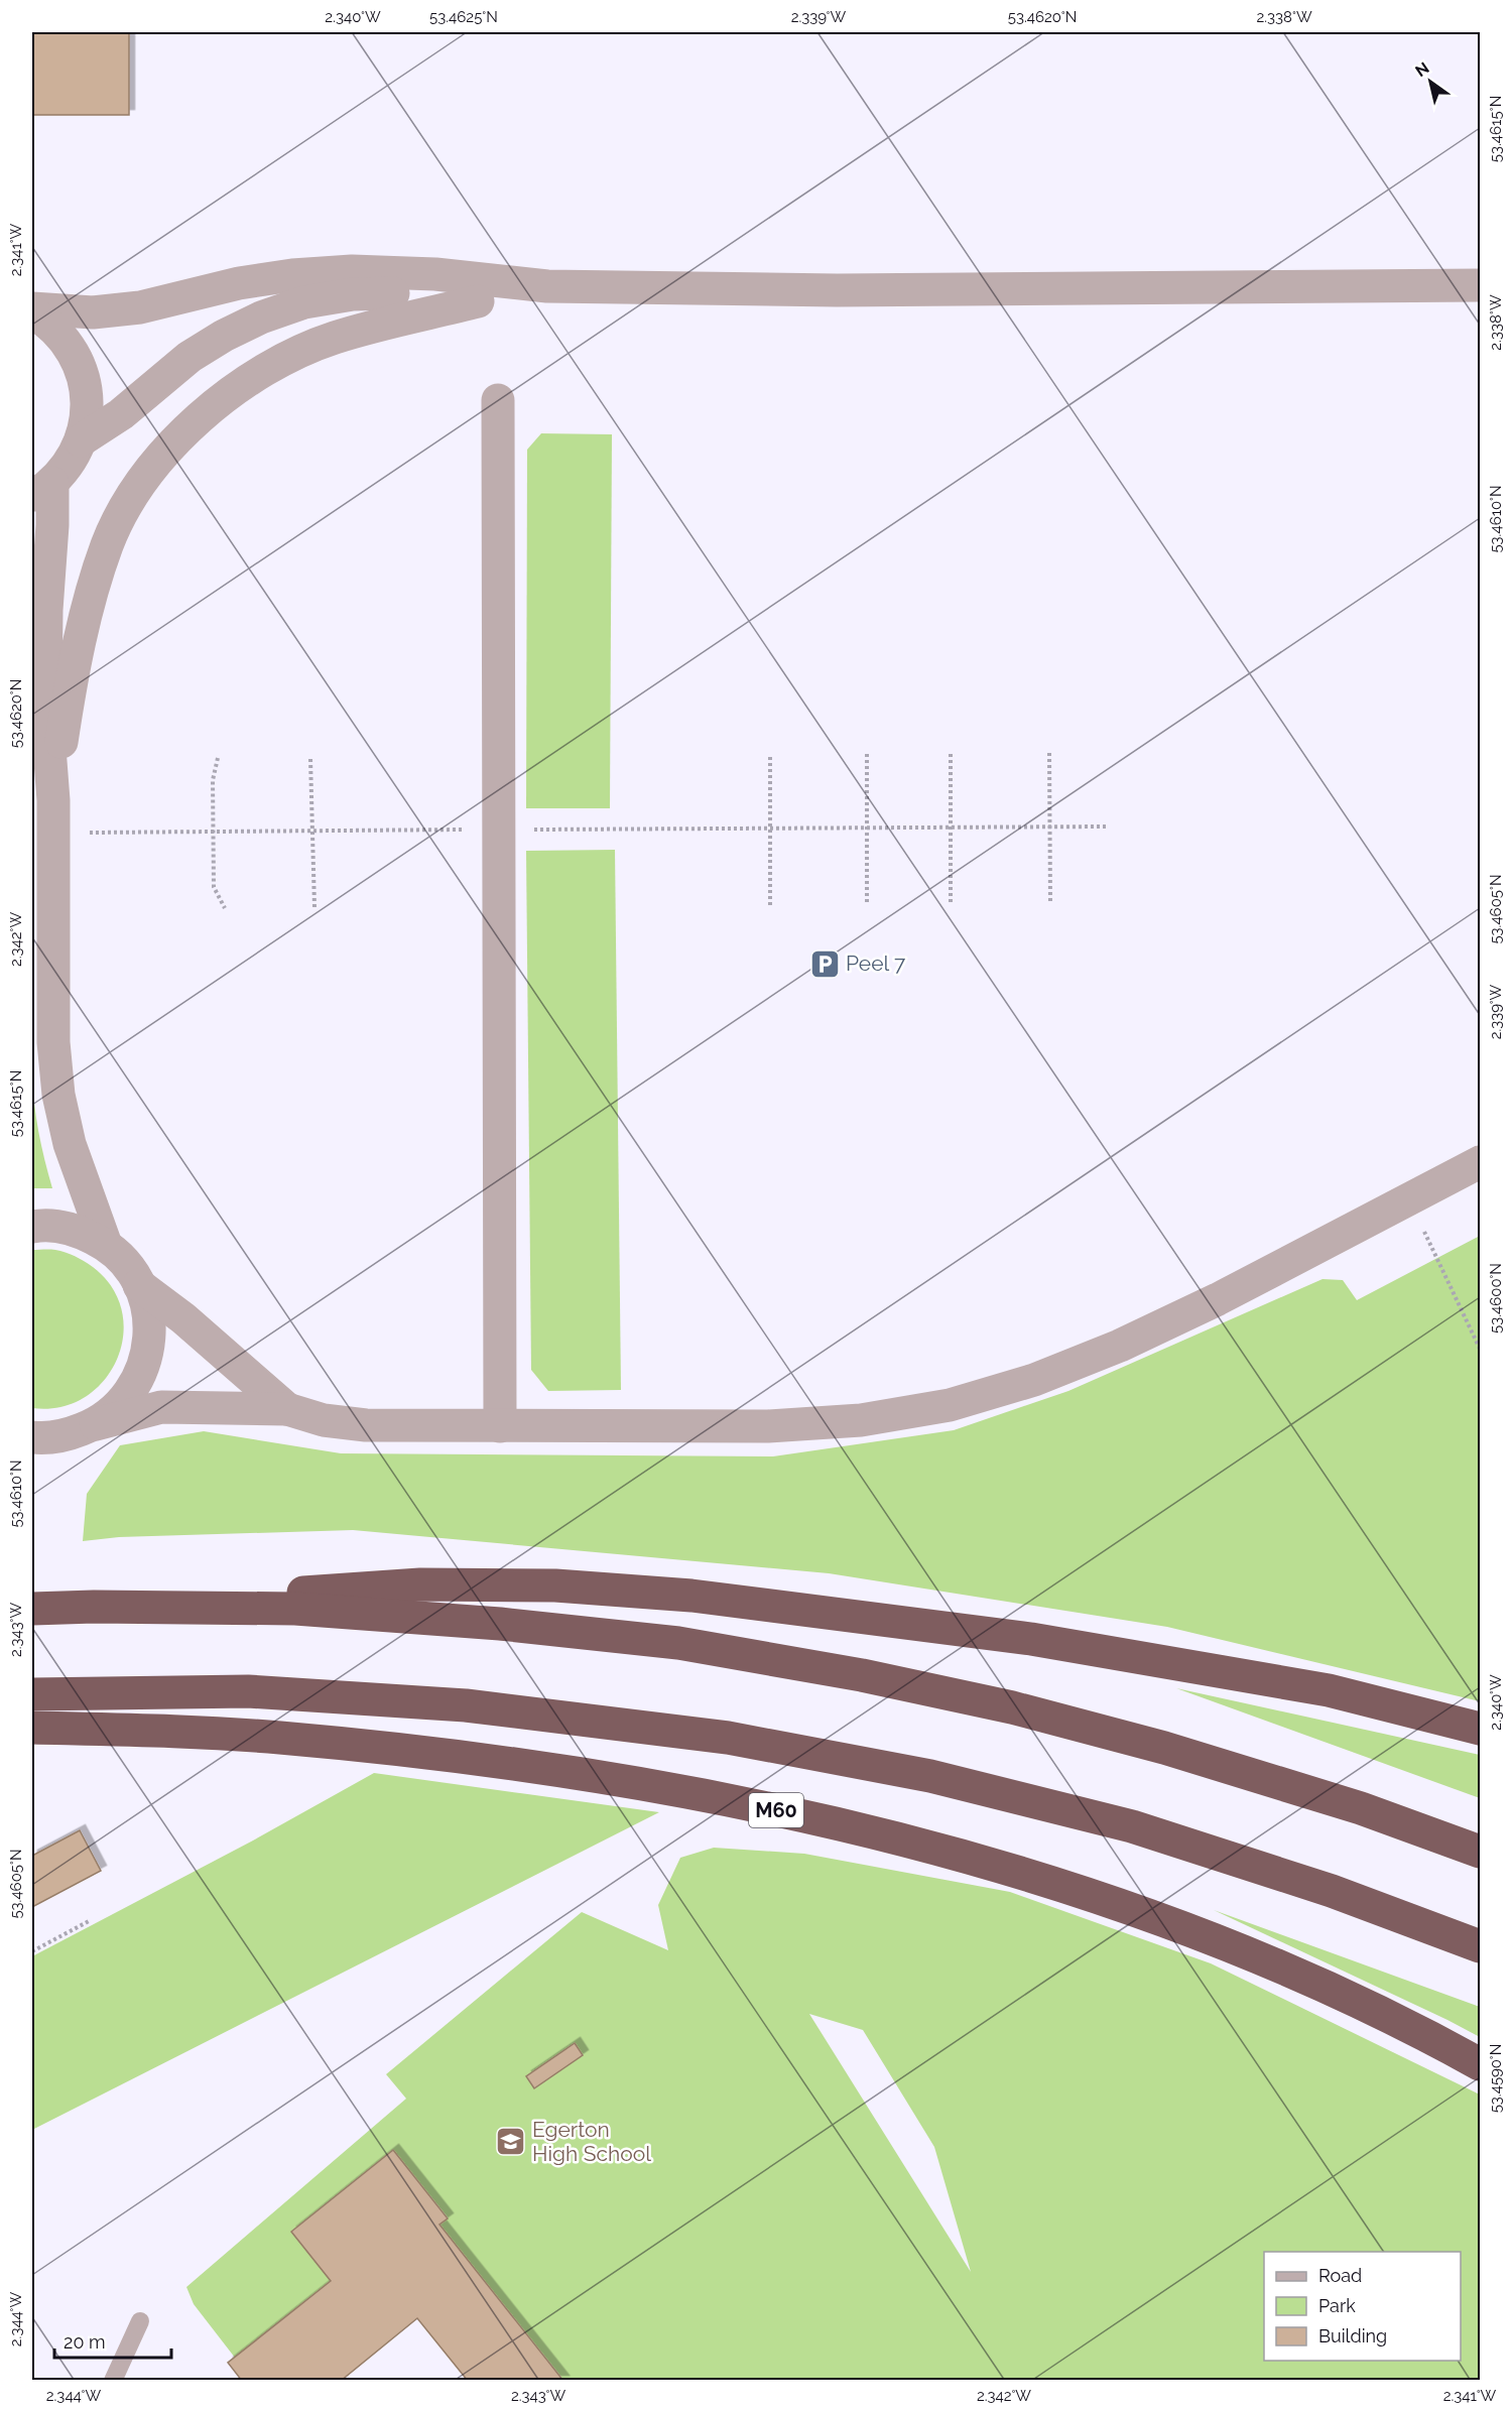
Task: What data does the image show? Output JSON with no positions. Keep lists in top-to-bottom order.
{
  "streets": {
    "highway": ["M60"]
  },
  "places": {
    "parking": ["Peel 7"],
    "school or university": ["Egerton High School"]
  },
  "legend": ["Road", "Park", "Building"],
  "scale_bar": "20 m",
  "north": "top left",
  "coordinates": [
    "2.340°W",
    "53.4625°N",
    "2.339°W",
    "53.4620°N",
    "2.338°W",
    "53.4615°N",
    "2.341°W",
    "53.4610°N",
    "53.4605°N",
    "2.342°W",
    "53.4600°N",
    "2.343°W",
    "53.4590°N",
    "2.344°W"
  ]
}
